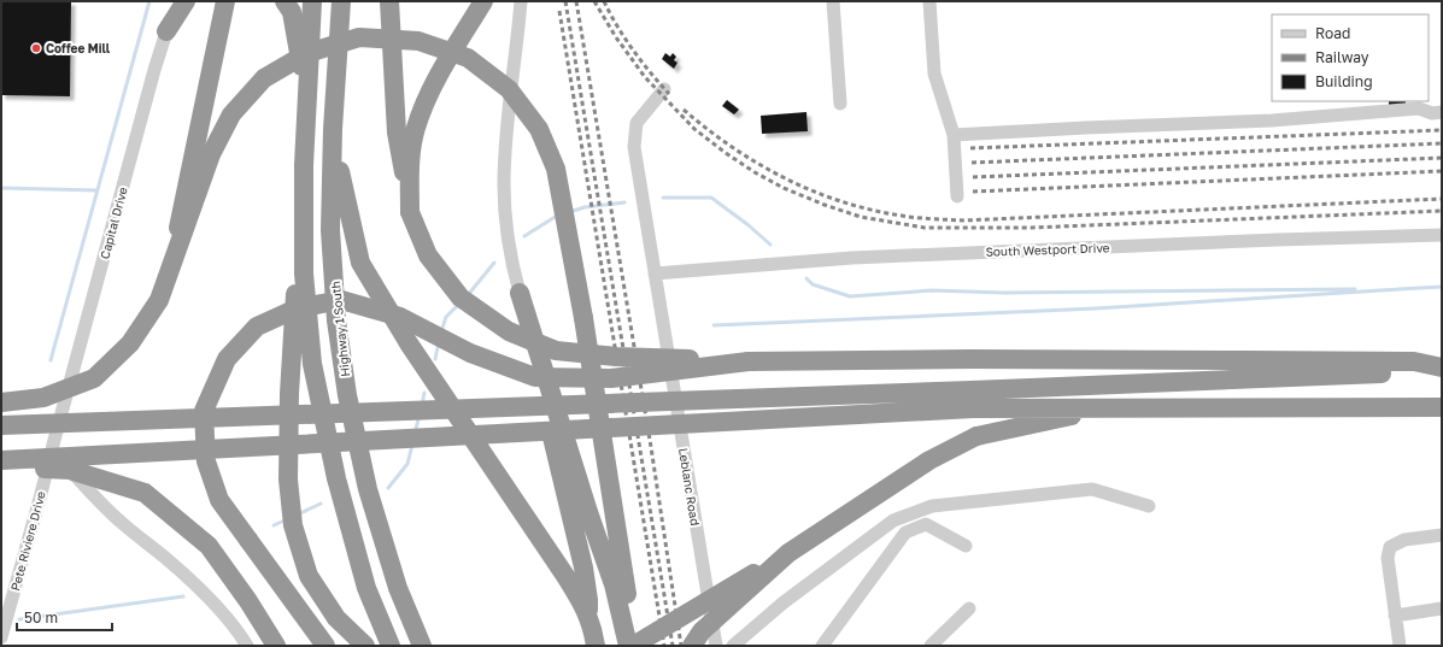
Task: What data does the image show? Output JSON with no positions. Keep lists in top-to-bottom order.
{
  "streets": {
    "highway": ["Highway 1 South"],
    "street": [
      "Capital Drive",
      "South Westport Drive",
      "Leblanc Road",
      "Pete Riviere Drive"
    ]
  },
  "crossings": [
    ["Capital Drive", "Pete Riviere Drive"],
    ["South Westport Drive", "Leblanc Road"]
  ],
  "places": ["Coffee Mill"],
  "legend": ["Road", "Railway", "Building"],
  "scale_bar": "50 m"
}
